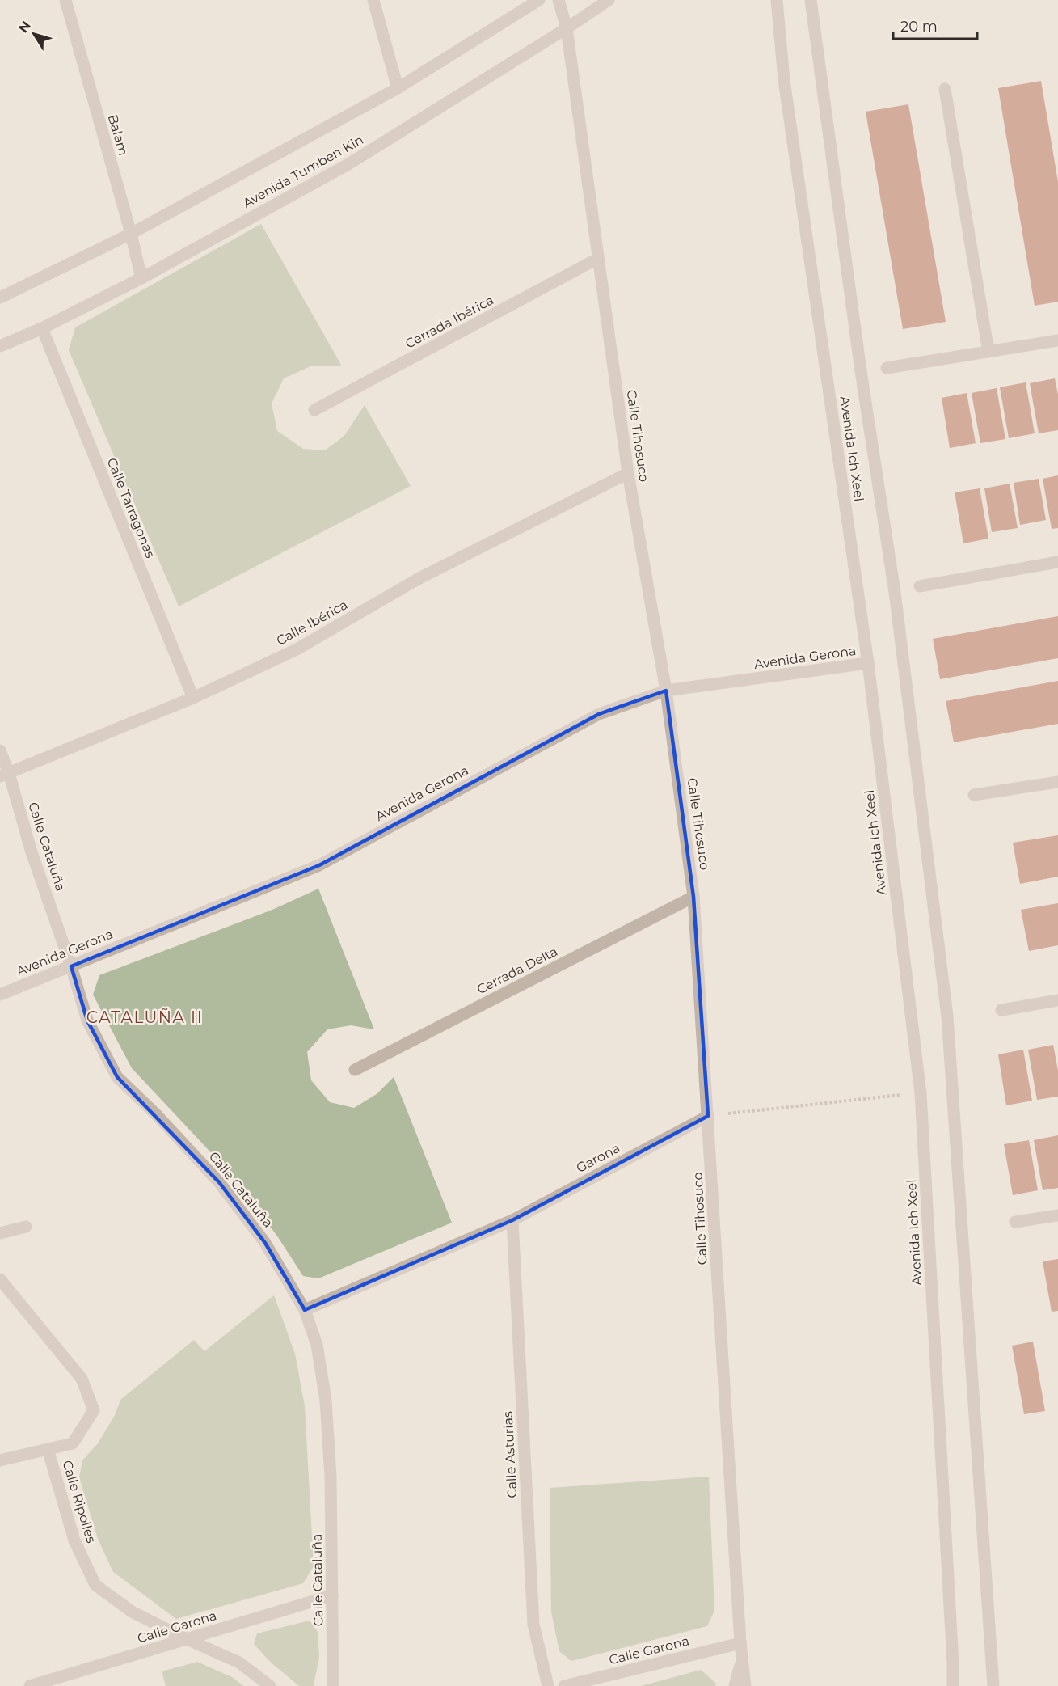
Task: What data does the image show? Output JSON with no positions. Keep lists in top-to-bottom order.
{
  "streets": {
    "street": [
      "Balam",
      "Avenida Tumben Kin",
      "Cerrada Ibérica",
      "Calle Tihosuco",
      "Avenida Ich Xeel",
      "Calle Tarragonas",
      "Calle Ibérica",
      "Avenida Gerona",
      "Calle Cataluña",
      "Cerrada Delta",
      "Garona",
      "Calle Asturias",
      "Calle Ripolles",
      "Calle Garona"
    ]
  },
  "crossings": [
    ["Balam", "Avenida Tumben Kin"],
    ["Avenida Tumben Kin", "Calle Tihosuco"],
    ["Avenida Tumben Kin", "Calle Tarragonas"],
    ["Cerrada Ibérica", "Calle Tihosuco"],
    ["Calle Tihosuco", "Calle Ibérica"],
    ["Calle Tihosuco", "Avenida Gerona"],
    ["Calle Tihosuco", "Cerrada Delta"],
    ["Calle Tihosuco", "Garona"],
    ["Calle Tihosuco", "Calle Garona"],
    ["Avenida Ich Xeel", "Avenida Gerona"],
    ["Calle Tarragonas", "Calle Ibérica"],
    ["Calle Ibérica", "Calle Cataluña"],
    ["Avenida Gerona", "Calle Cataluña"],
    ["Calle Cataluña", "Garona"],
    ["Calle Cataluña", "Calle Garona"],
    ["Garona", "Calle Asturias"],
    ["Calle Ripolles", "Calle Garona"]
  ],
  "districts": ["CATALUÑA II"],
  "scale_bar": "20 m",
  "north": "top left"
}
